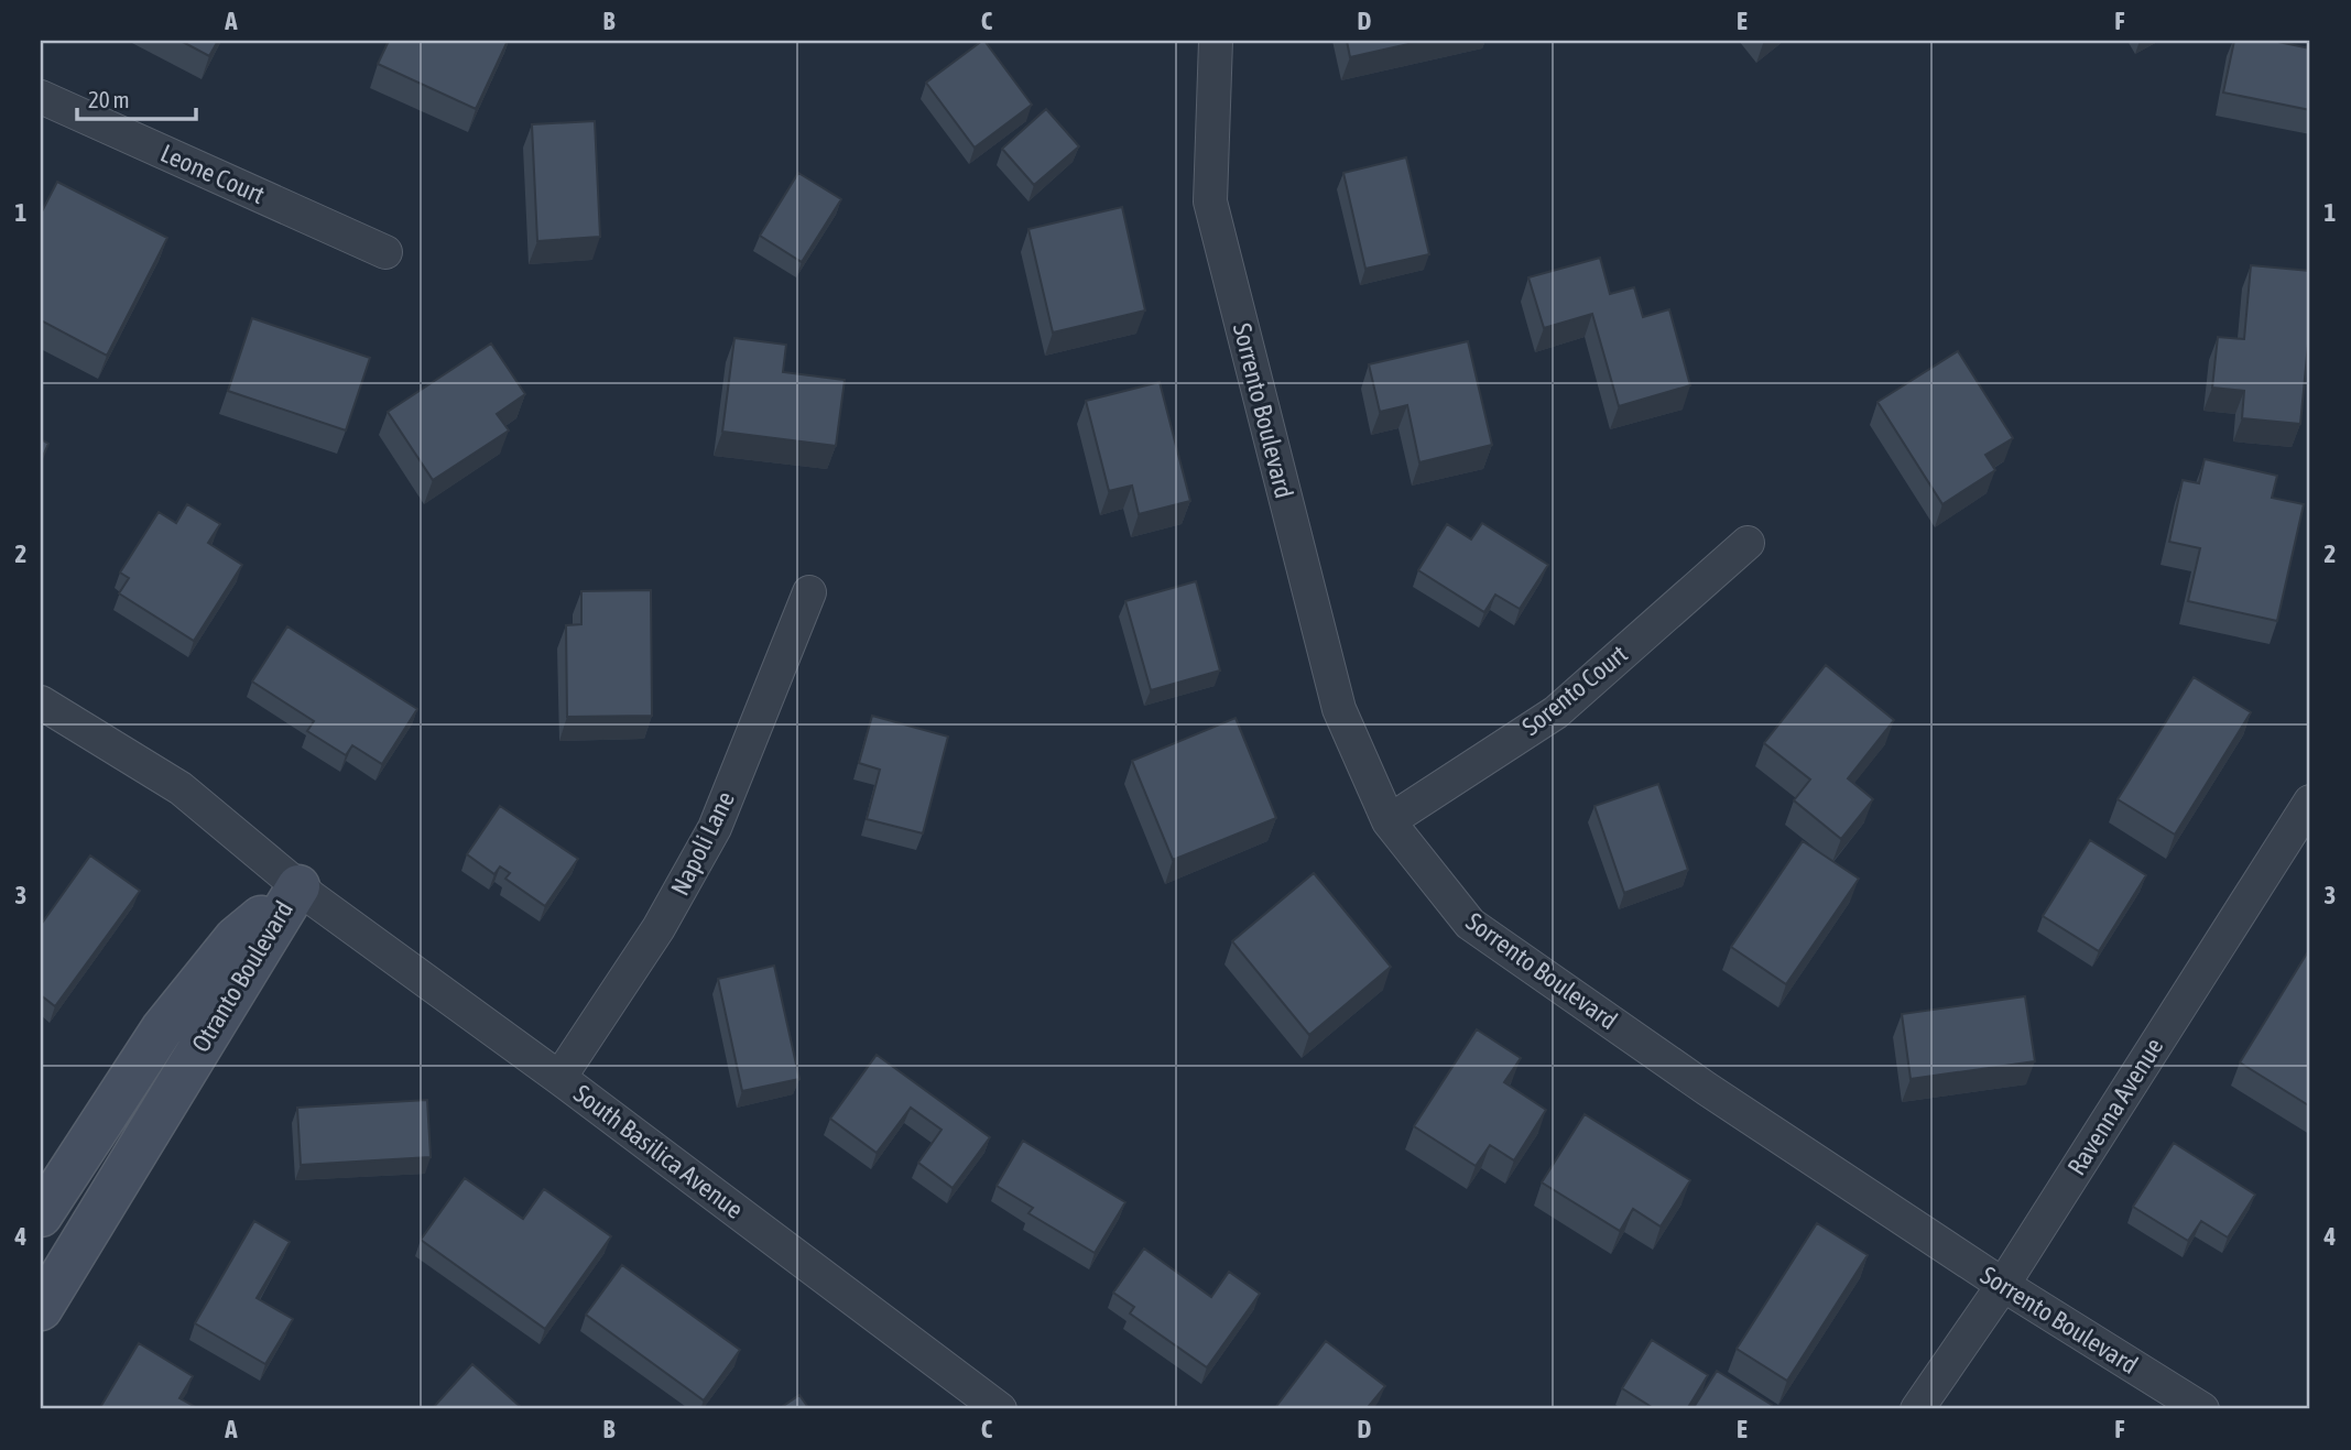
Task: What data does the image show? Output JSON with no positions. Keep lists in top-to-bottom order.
{
  "streets": {
    "street": [
      "Leone Court",
      "Sorrento Boulevard",
      "Sorento Court",
      "Napoli Lane",
      "Otranto Boulevard",
      "Ravenna Avenue",
      "South Basilica Avenue"
    ]
  },
  "crossings": [
    ["Sorrento Boulevard", "Sorento Court"],
    ["Sorrento Boulevard", "Ravenna Avenue"],
    ["Napoli Lane", "South Basilica Avenue"],
    ["Otranto Boulevard", "South Basilica Avenue"]
  ],
  "scale_bar": "20 m",
  "grid": {
    "columns": [
      "A",
      "B",
      "C",
      "D",
      "E",
      "F"
    ],
    "rows": [
      "1",
      "2",
      "3",
      "4"
    ]
  }
}
